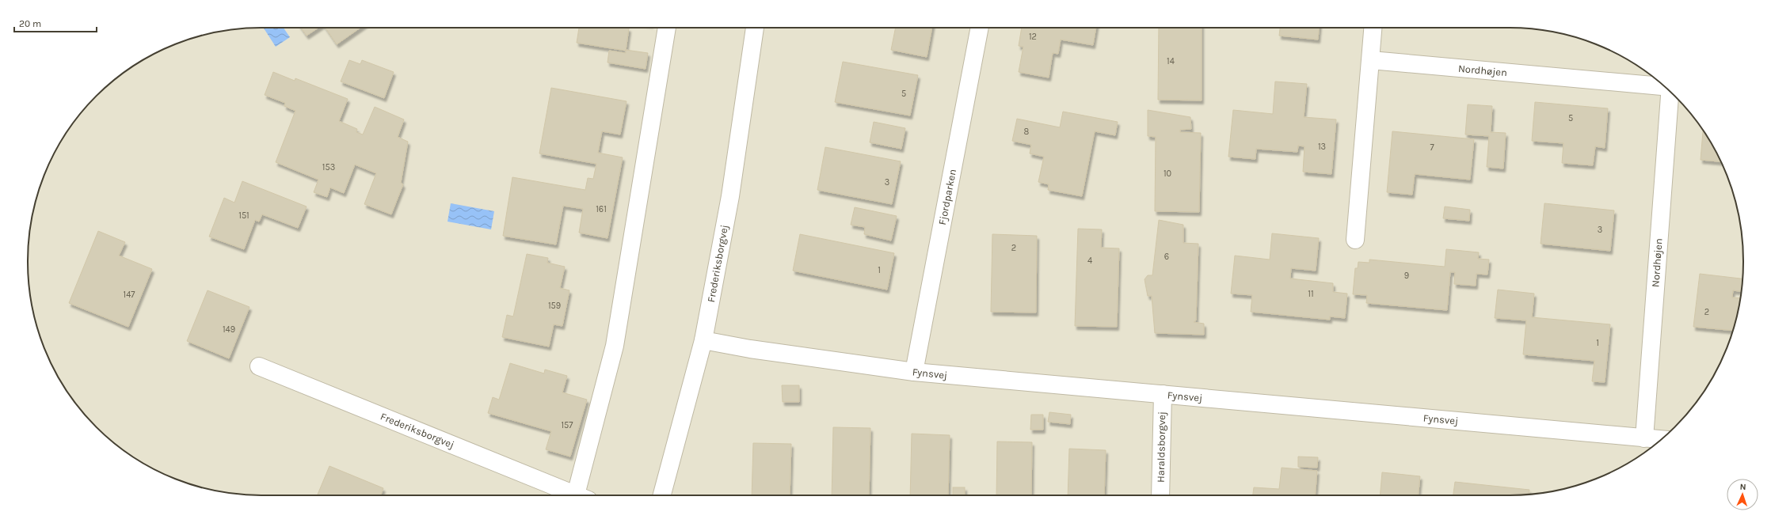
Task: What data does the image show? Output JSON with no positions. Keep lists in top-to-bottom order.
{
  "streets": {
    "street": [
      "Nordhøjen",
      "Fjordparken",
      "Frederiksborgvej",
      "Fynsvej",
      "Haraldsborgvej"
    ]
  },
  "crossings": [
    ["Nordhøjen", "Fynsvej"],
    ["Fjordparken", "Fynsvej"],
    ["Frederiksborgvej", "Fynsvej"],
    ["Fynsvej", "Haraldsborgvej"]
  ],
  "house_numbers": [
    "12",
    "14",
    "5",
    "5",
    "8",
    "13",
    "7",
    "153",
    "10",
    "3",
    "161",
    "151",
    "3",
    "2",
    "6",
    "4",
    "1",
    "9",
    "11",
    "147",
    "159",
    "2",
    "149",
    "1",
    "157"
  ],
  "scale_bar": "20 m",
  "north": "top"
}
